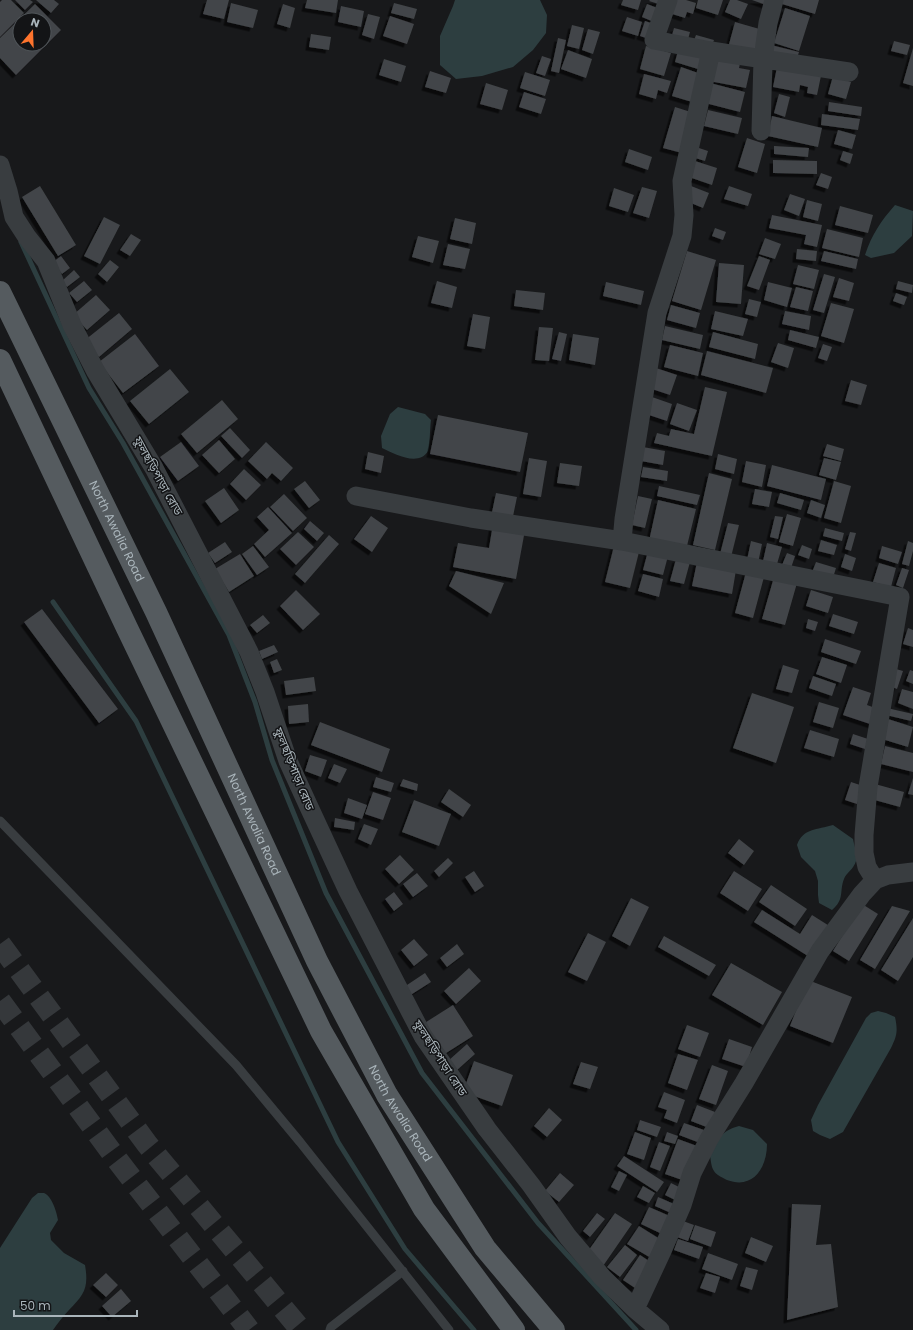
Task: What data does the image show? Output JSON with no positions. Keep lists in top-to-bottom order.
{
  "streets": {
    "main road": ["North Awalia Road"],
    "street": ["ফুলছড়িপাড়া রোড"]
  },
  "scale_bar": "50 m",
  "north": "top"
}
